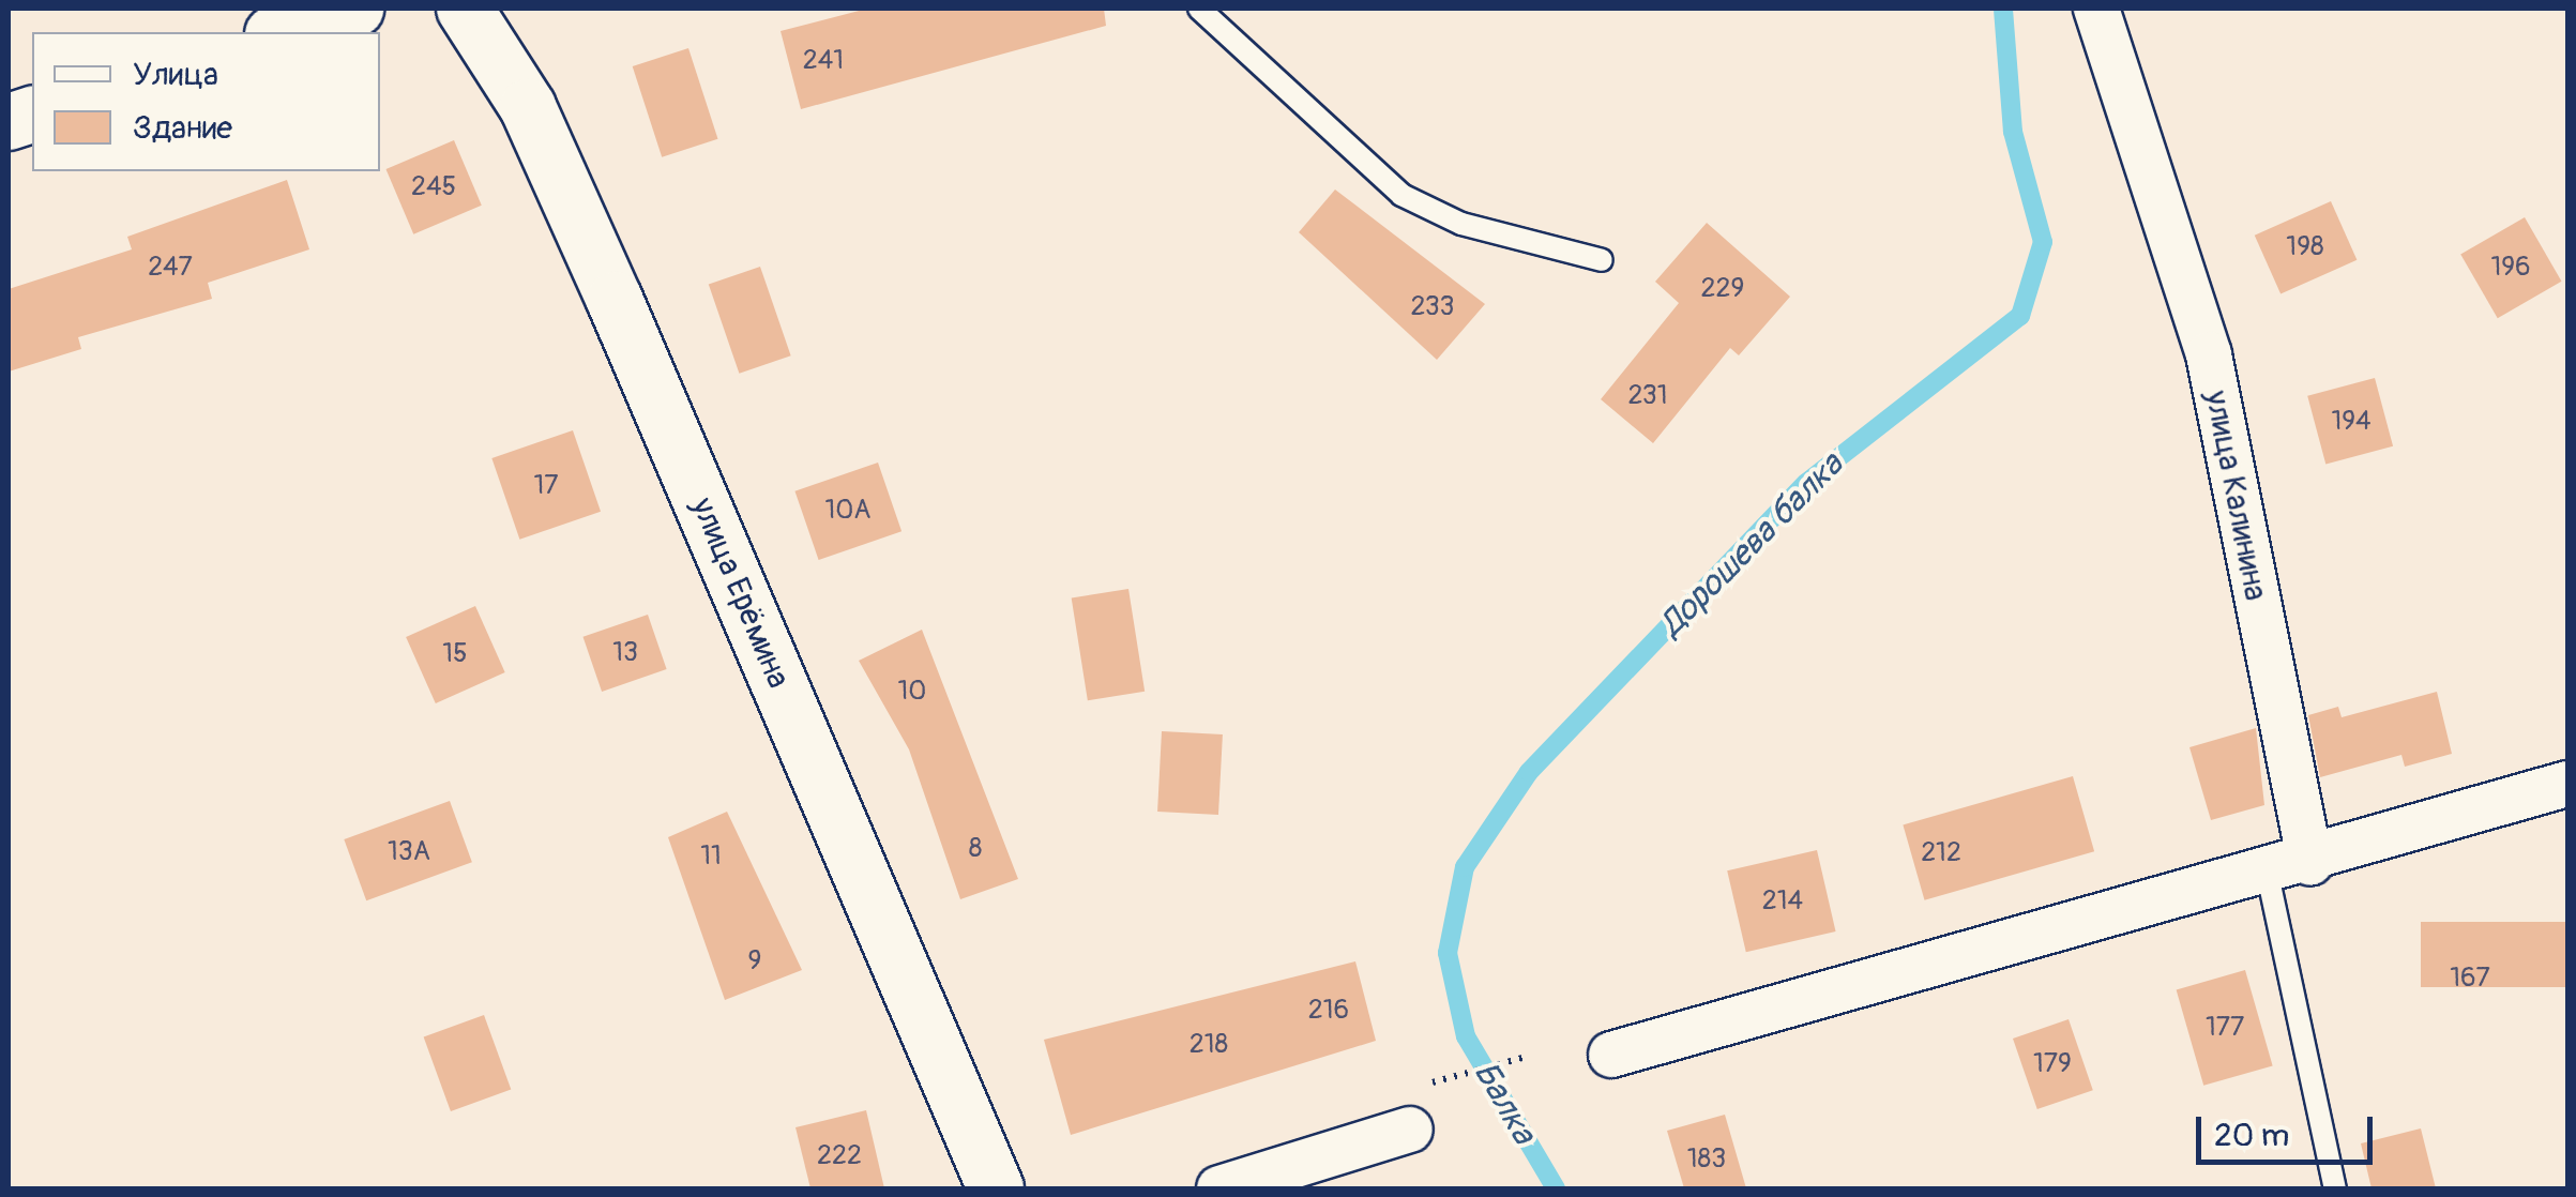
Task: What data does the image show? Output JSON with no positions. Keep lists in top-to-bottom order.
{
  "streets": {
    "street": ["улица Калинина", "улица Ерёмина"]
  },
  "water": ["Дорошева балка", "Балка"],
  "house_numbers": [
    "241",
    "245",
    "198",
    "247",
    "196",
    "229",
    "233",
    "231",
    "194",
    "17",
    "10А",
    "13",
    "15",
    "10",
    "8",
    "13А",
    "212",
    "11",
    "214",
    "9",
    "167",
    "216",
    "177",
    "218",
    "179",
    "222",
    "183"
  ],
  "legend": ["Улица", "Здание"],
  "scale_bar": "20 m"
}
